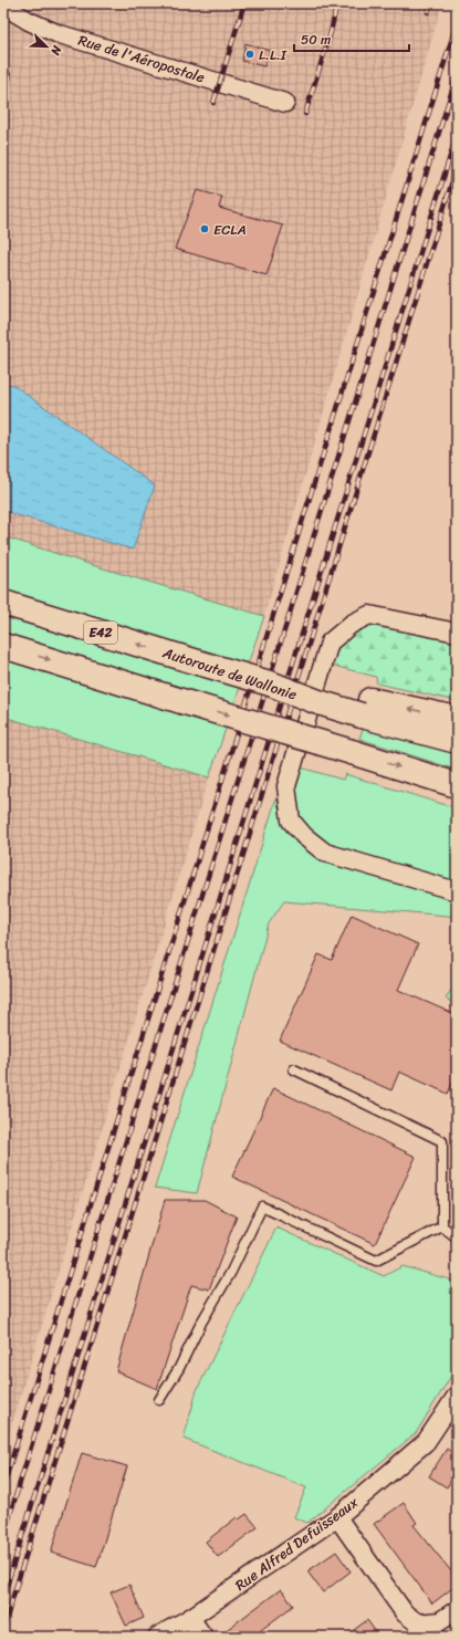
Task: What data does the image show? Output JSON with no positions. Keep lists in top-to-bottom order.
{
  "streets": {
    "highway": ["E42", "Autoroute de Wallonie"],
    "street": ["Rue de l'Aéropostale", "Rue Alfred Defuisseaux"]
  },
  "places": ["L.L.I", "ECLA"],
  "scale_bar": "50 m",
  "north": "bottom right"
}
